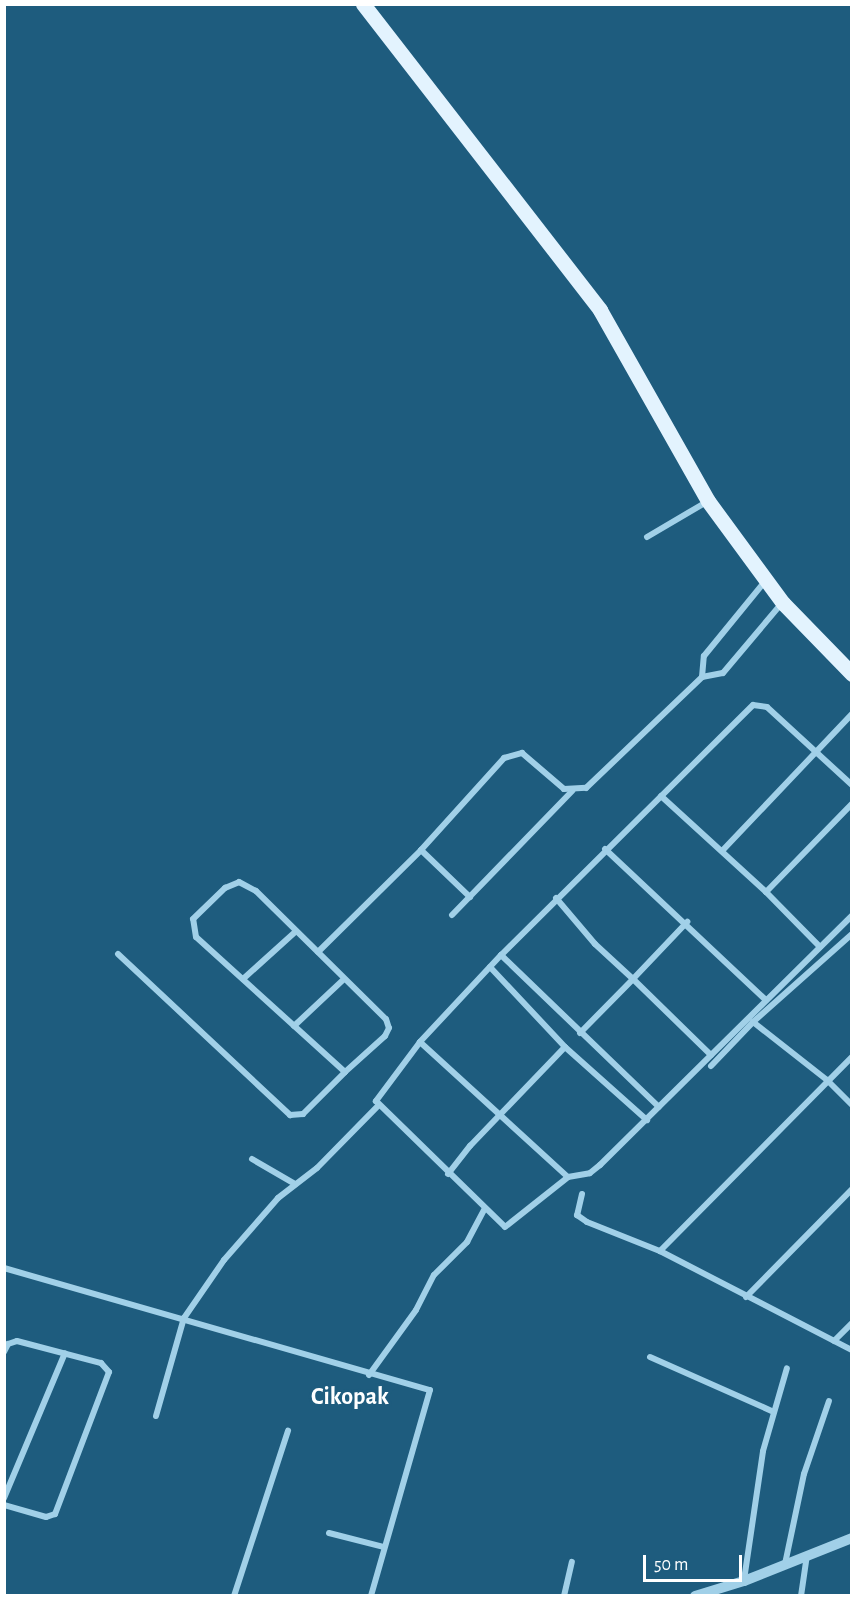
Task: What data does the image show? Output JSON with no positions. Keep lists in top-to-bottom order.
{
  "districts": ["Cikopak"],
  "scale_bar": "50 m"
}
